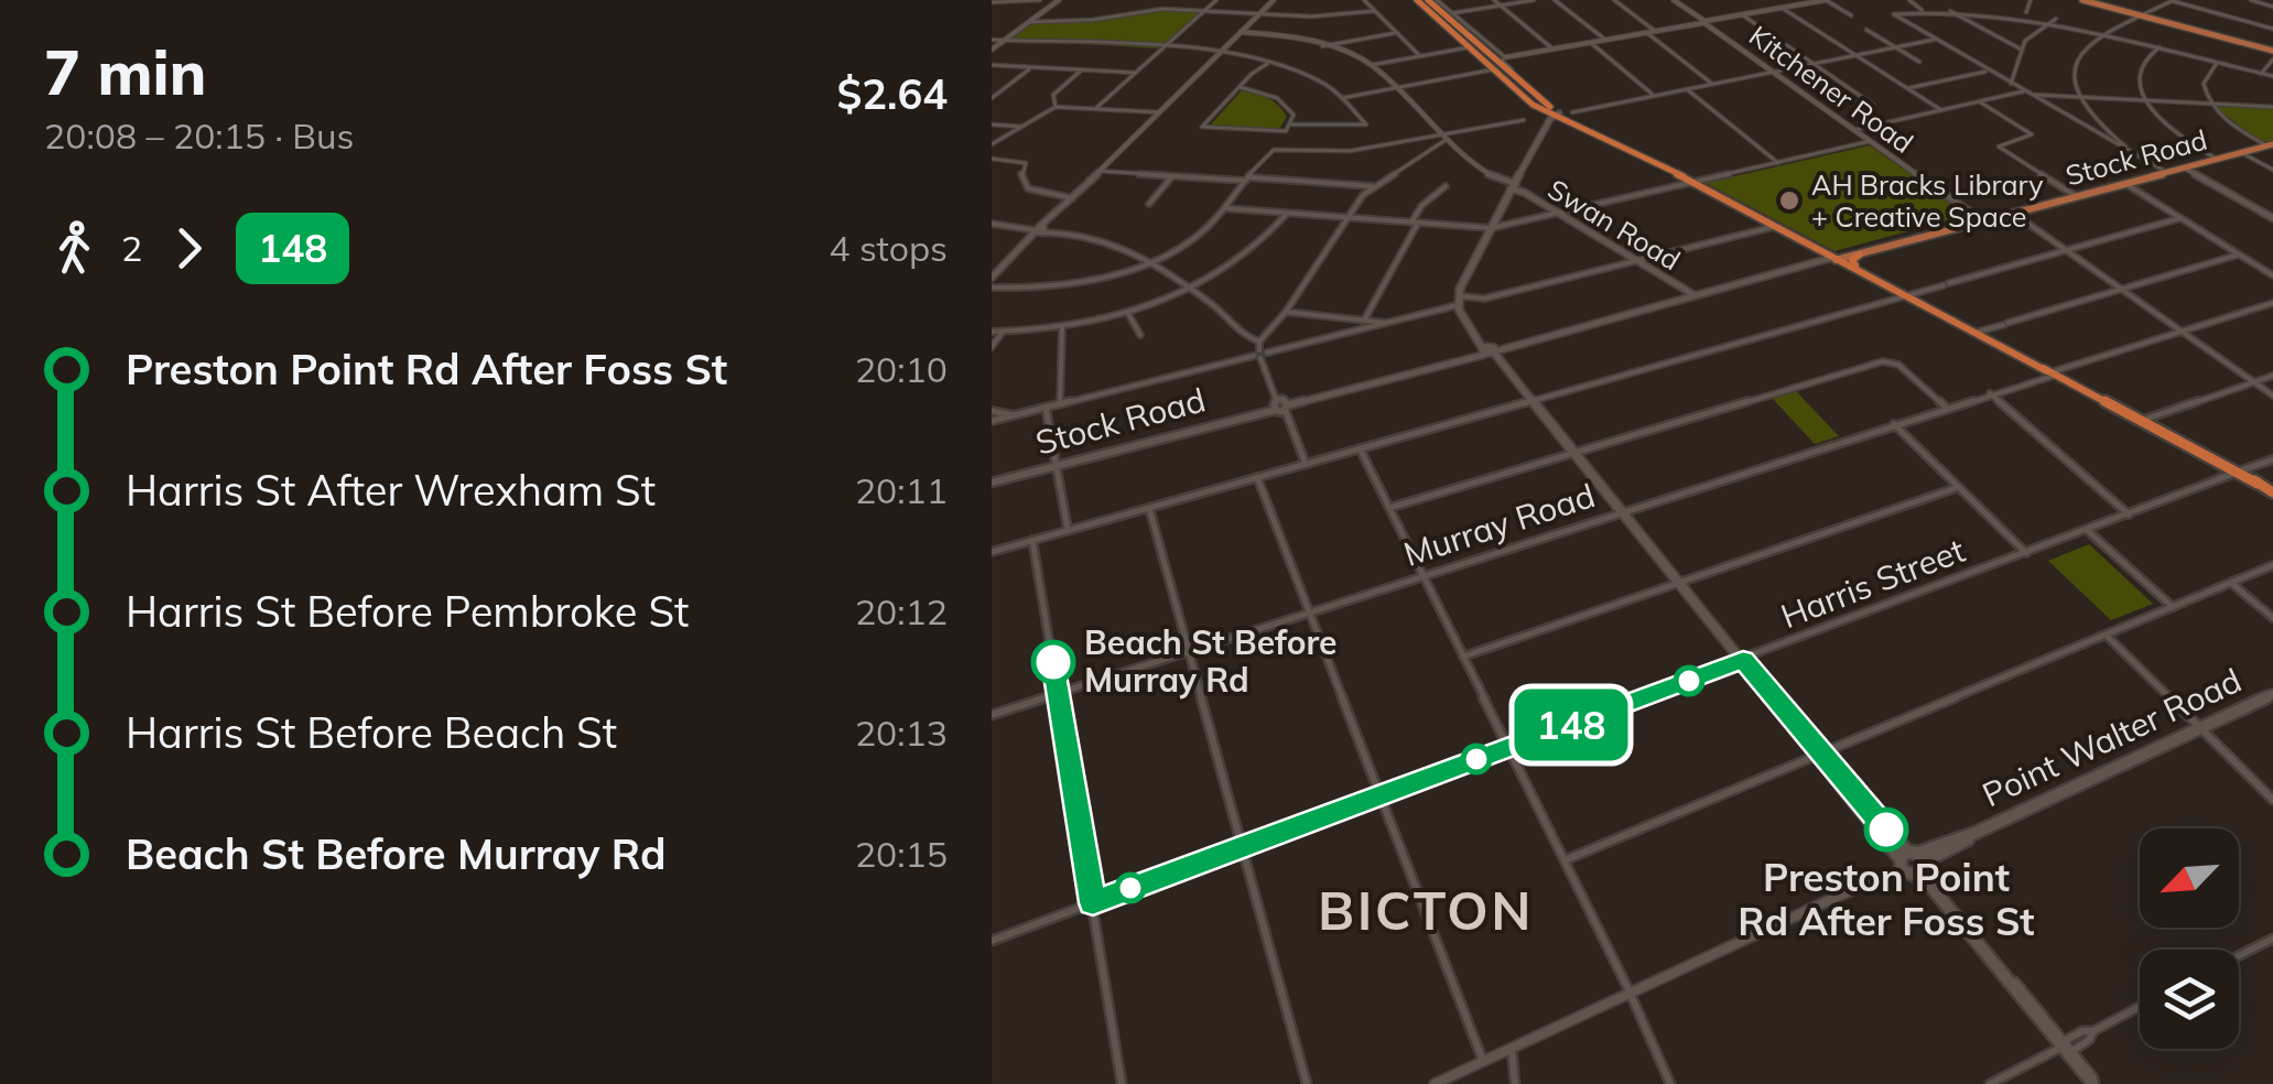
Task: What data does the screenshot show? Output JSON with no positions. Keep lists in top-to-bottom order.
{
  "streets": {
    "main road": ["Stock Road", "Point Walter Road"],
    "street": [
      "Kitchener Road",
      "Swan Road",
      "Murray Road",
      "Harris Street"
    ]
  },
  "crossings": [
    ["Kitchener Road", "Stock Road"],
    ["Stock Road", "Swan Road"]
  ],
  "districts": ["BICTON"],
  "places": ["AH Bracks Library + Creative Space", "Beach St Before Murray Rd", "Preston Point Rd After Foss St"],
  "lines": ["bus line 148"],
  "north": "bottom left",
  "page": {
    "heading": ["7 min", "20:08 – 20:15 · Bus", "$2.64"],
    "on_map": "148",
    "legs": ["2", "148", "4 stops"],
    "list": [
      {
        "name": "Preston Point Rd After Foss St",
        "value": "20:10"
      },
      {
        "name": "Harris St After Wrexham St",
        "value": "20:11"
      },
      {
        "name": "Harris St Before Pembroke St",
        "value": "20:12"
      },
      {
        "name": "Harris St Before Beach St",
        "value": "20:13"
      },
      {
        "name": "Beach St Before Murray Rd",
        "value": "20:15"
      }
    ]
  }
}
